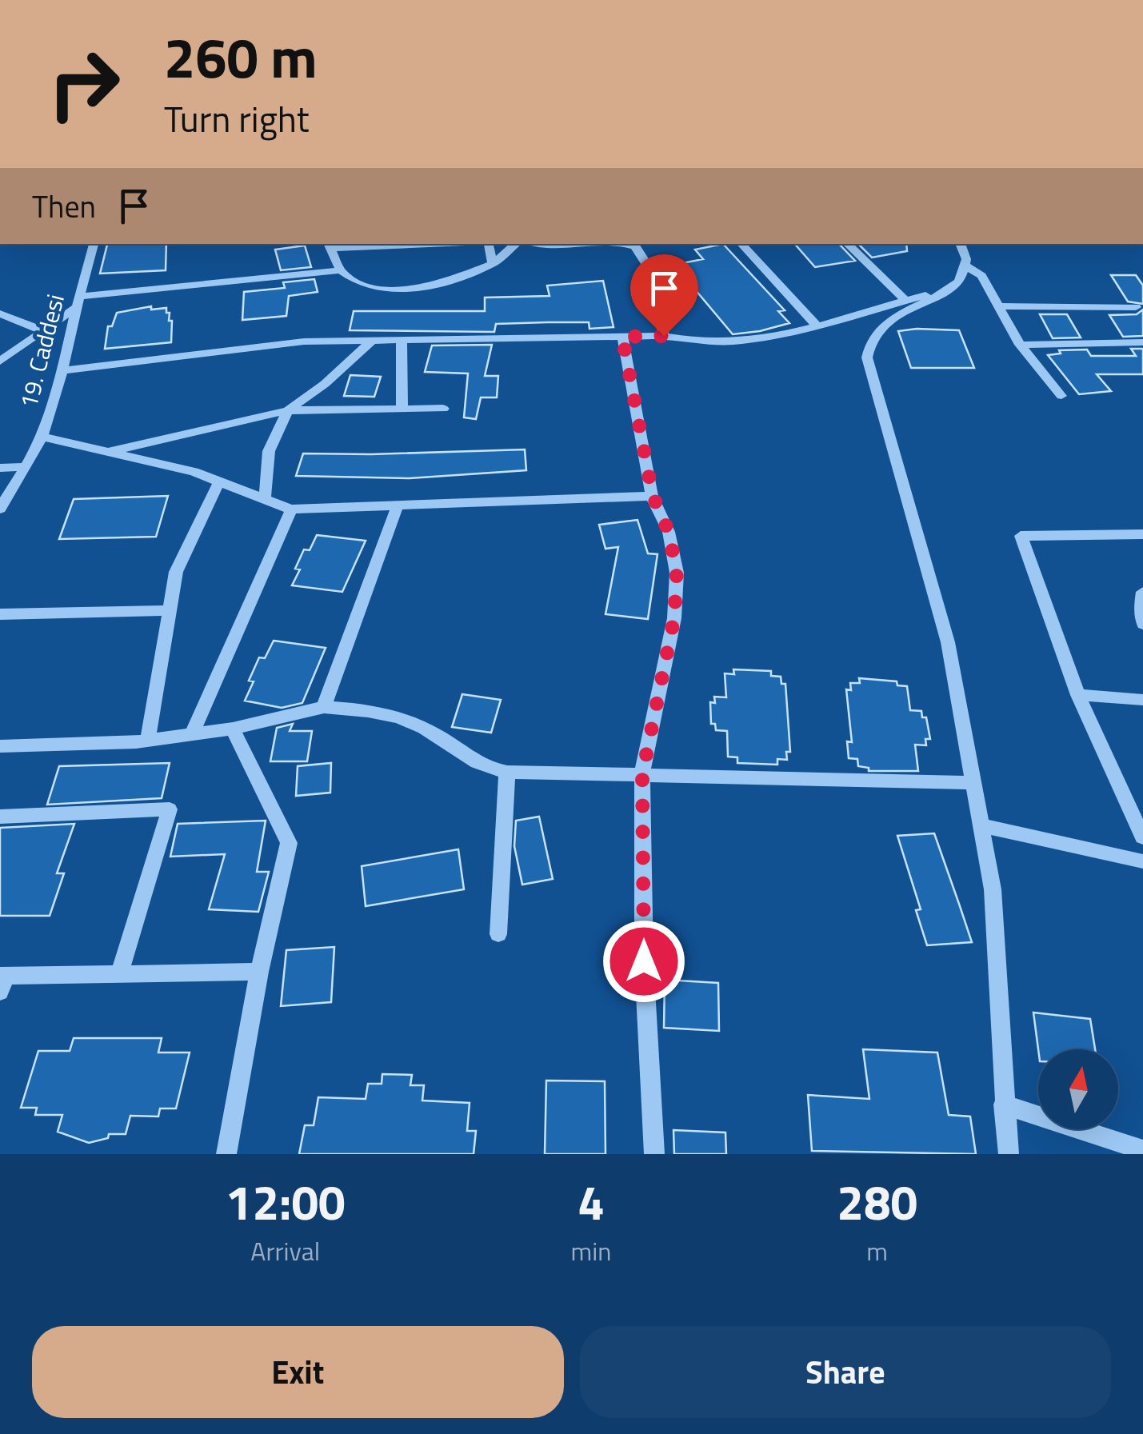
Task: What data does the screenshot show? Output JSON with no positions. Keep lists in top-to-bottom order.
{
  "streets": {
    "street": ["19. Caddesi"]
  },
  "north": "top",
  "page": {
    "turn": ["260 m", "Turn right"],
    "then": "Then",
    "eta": [
      "12:00",
      "Arrival",
      "4",
      "min",
      "280",
      "m"
    ],
    "buttons": ["Exit", "Share"]
  }
}
